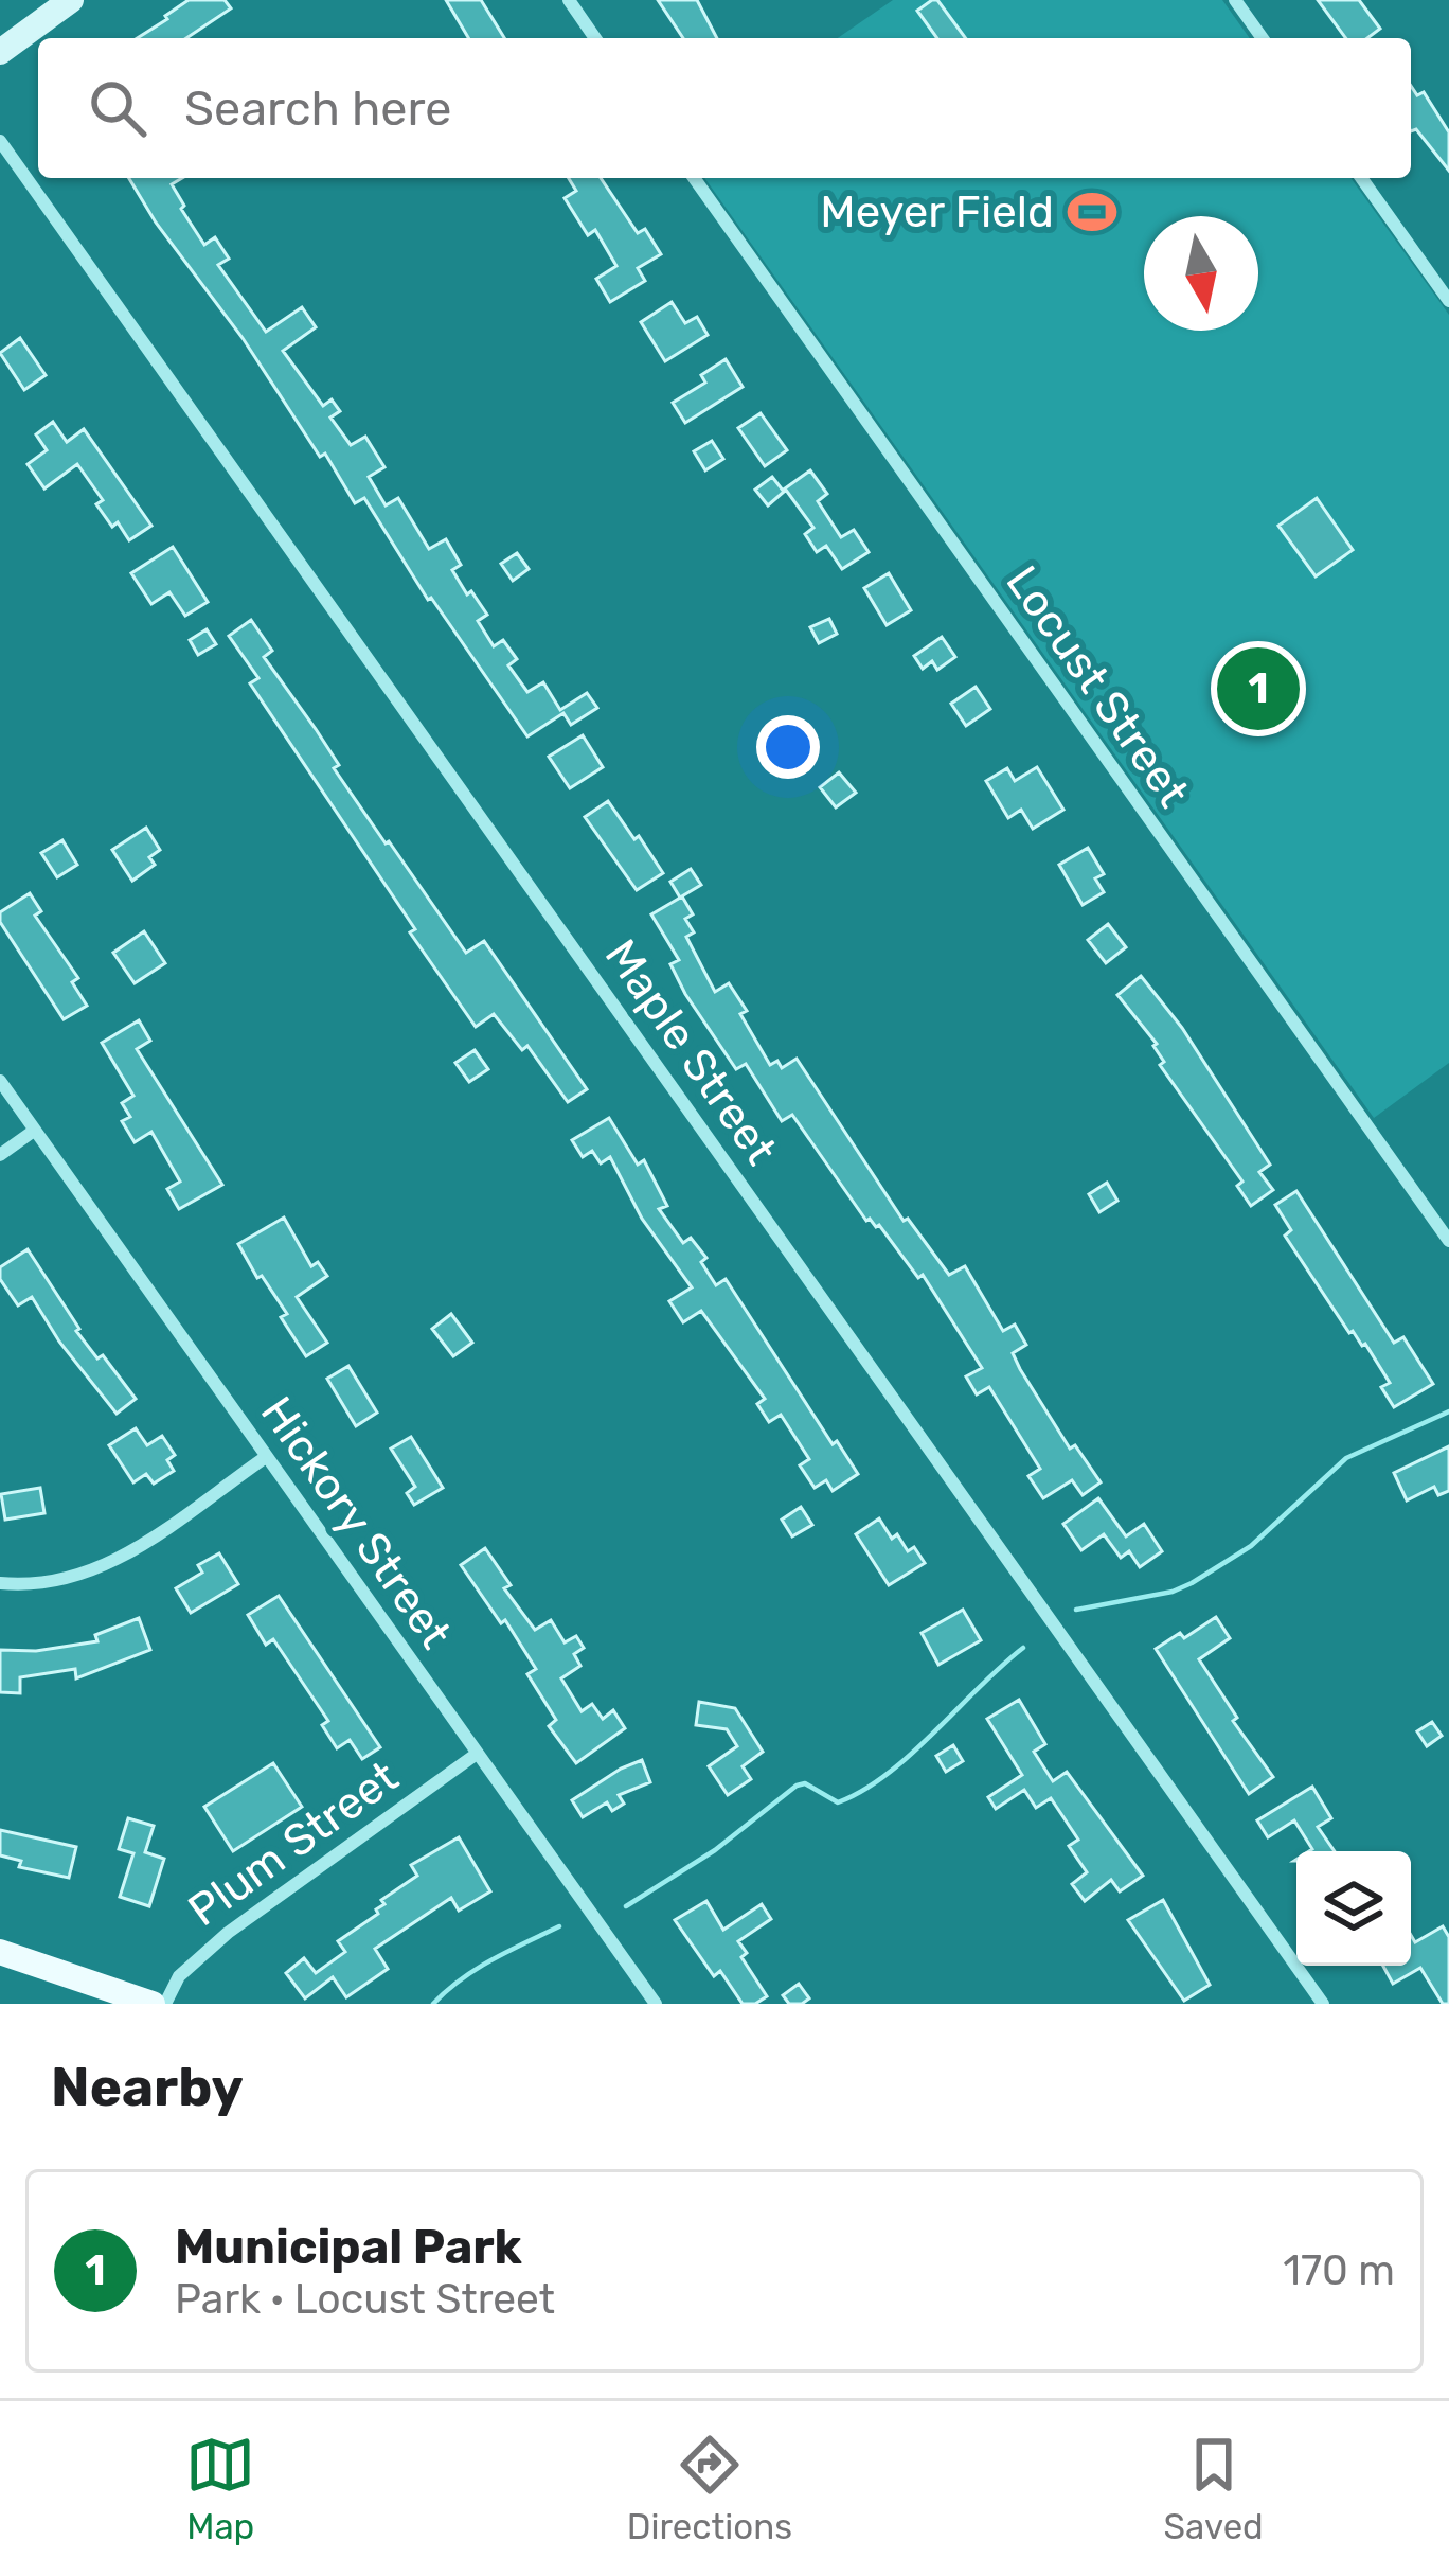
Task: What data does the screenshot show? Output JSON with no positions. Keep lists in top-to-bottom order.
{
  "streets": {
    "street": [
      "Locust Street",
      "Maple Street",
      "Hickory Street",
      "Plum Street"
    ]
  },
  "crossings": [
    ["Hickory Street", "Plum Street"]
  ],
  "places": {
    "sports": ["Meyer Field"]
  },
  "north": "bottom",
  "page": {
    "search": "Search here",
    "pins": "1",
    "heading": "Nearby",
    "list": [
      {
        "mark": "1",
        "name": "Municipal Park",
        "note": "Park · Locust Street",
        "value": "170 m"
      }
    ],
    "nav": ["Map", "Directions", "Saved"]
  }
}
